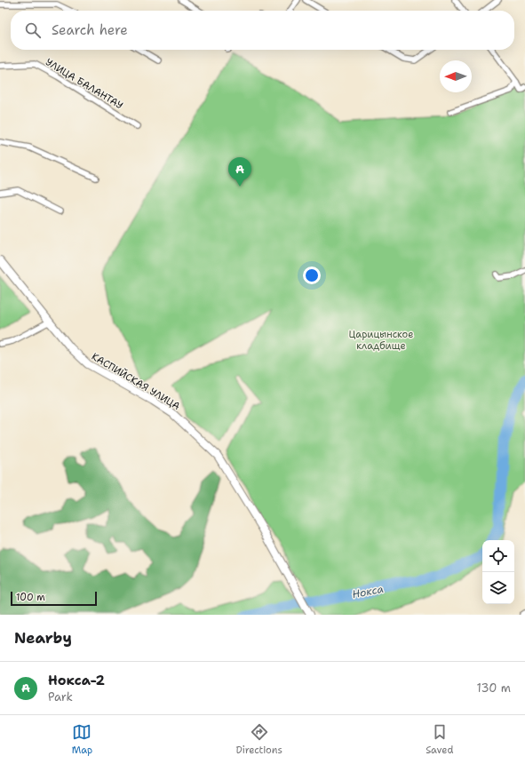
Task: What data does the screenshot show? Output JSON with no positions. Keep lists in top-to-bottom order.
{
  "streets": {
    "street": ["УЛИЦА БАЛАНТАУ", "КАСПИЙСКАЯ УЛИЦА"]
  },
  "water": ["Нокса"],
  "parks": ["Царицынское кладбище"],
  "scale_bar": "100 m",
  "north": "left",
  "page": {
    "search": "Search here",
    "pins": "A",
    "scale": "100 m",
    "heading": "Nearby",
    "list": [
      {
        "mark": "A",
        "name": "Нокса-2",
        "note": "Park",
        "value": "130 m"
      }
    ],
    "nav": ["Map", "Directions", "Saved"]
  }
}
